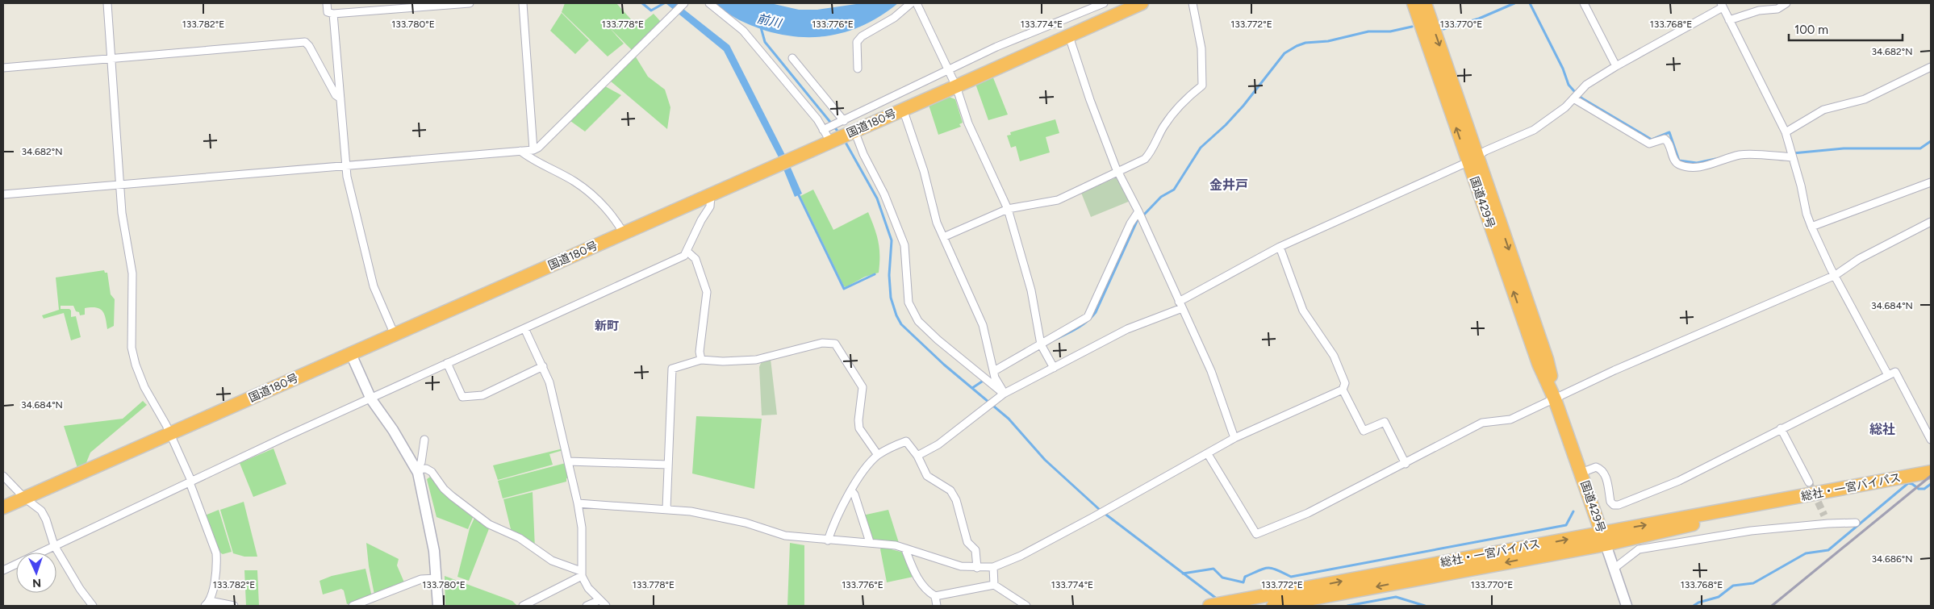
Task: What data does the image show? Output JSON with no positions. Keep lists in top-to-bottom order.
{
  "streets": {
    "highway": ["国道180号", "国道429号", "総社・一宮バイパス"]
  },
  "crossings": [
    ["国道429号", "総社・一宮バイパス"]
  ],
  "districts": ["金井戸", "新町", "総社"],
  "water": ["前川"],
  "scale_bar": "100 m",
  "north": "bottom",
  "coordinates": [
    "133.782°E",
    "133.780°E",
    "133.778°E",
    "133.776°E",
    "133.774°E",
    "133.772°E",
    "133.770°E",
    "133.768°E",
    "34.682°N",
    "34.684°N",
    "34.686°N"
  ]
}
